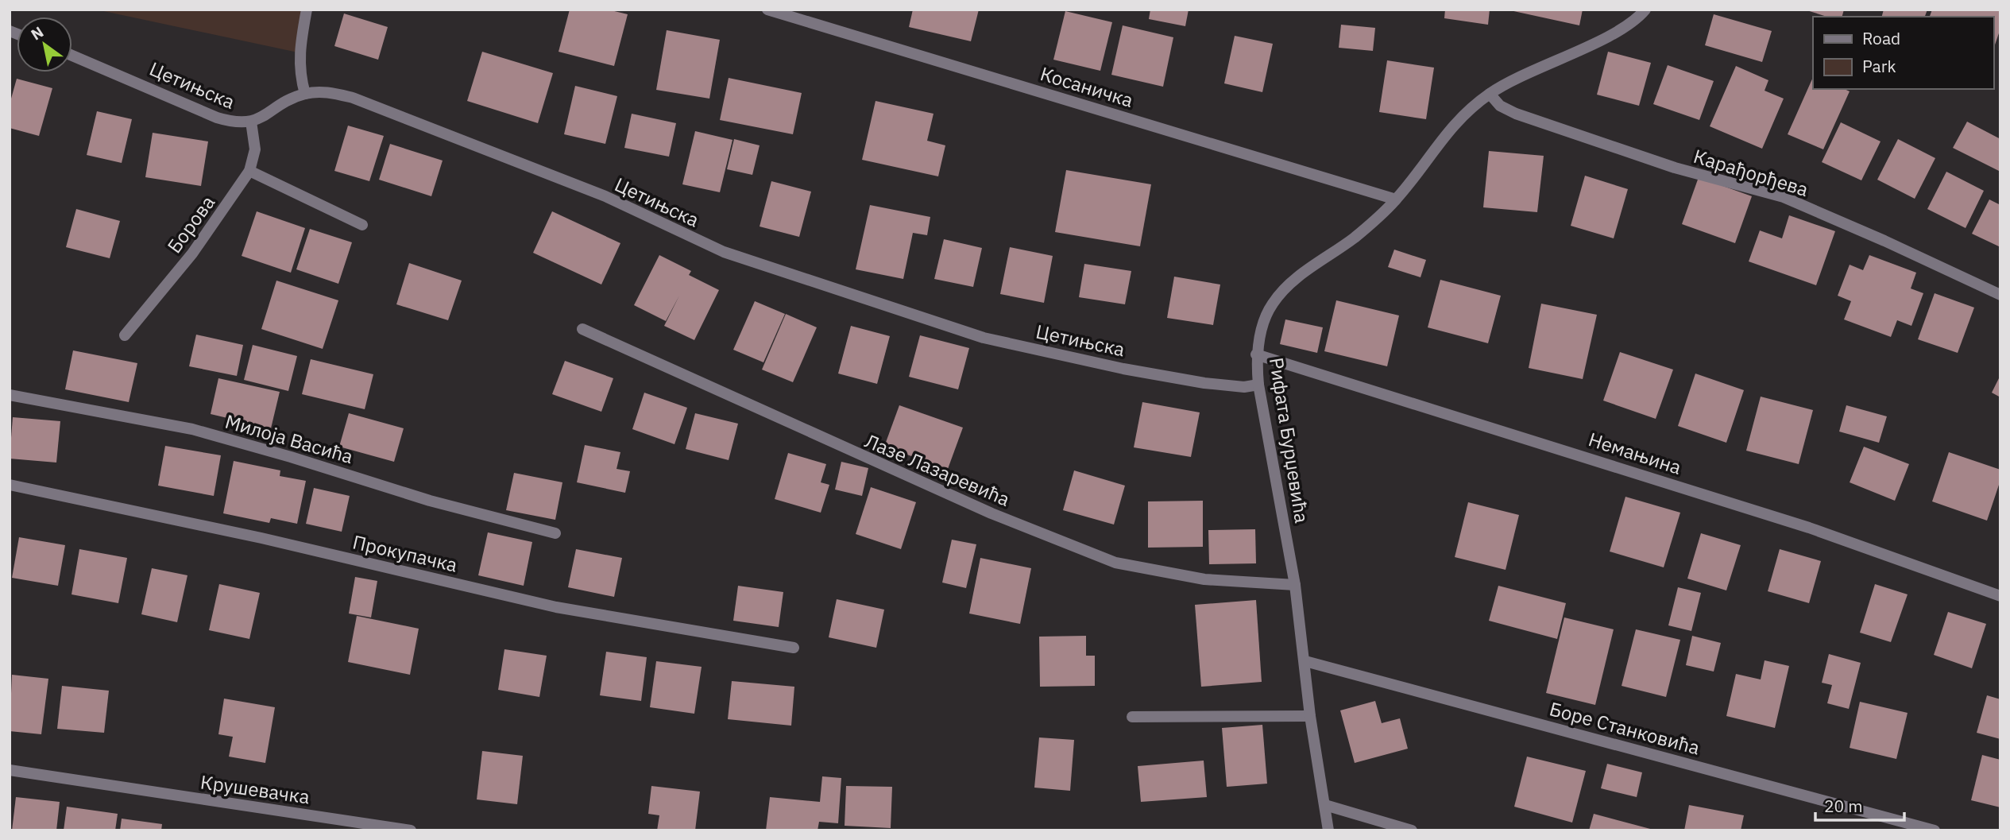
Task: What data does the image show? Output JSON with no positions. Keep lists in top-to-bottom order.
{
  "streets": {
    "street": [
      "Цетињска",
      "Косаничка",
      "Карађорђева",
      "Борова",
      "Милоја Васића",
      "Рифата Бурџевића",
      "Немањина",
      "Лазе Лазаревића",
      "Прокупачка",
      "Боре Станковића",
      "Крушевачка"
    ]
  },
  "crossings": [
    ["Цетињска", "Борова"],
    ["Цетињска", "Рифата Бурџевића"],
    ["Косаничка", "Рифата Бурџевића"],
    ["Карађорђева", "Рифата Бурџевића"],
    ["Рифата Бурџевића", "Немањина"],
    ["Рифата Бурџевића", "Лазе Лазаревића"],
    ["Рифата Бурџевића", "Боре Станковића"]
  ],
  "legend": ["Road", "Park"],
  "scale_bar": "20 m",
  "north": "top left"
}
